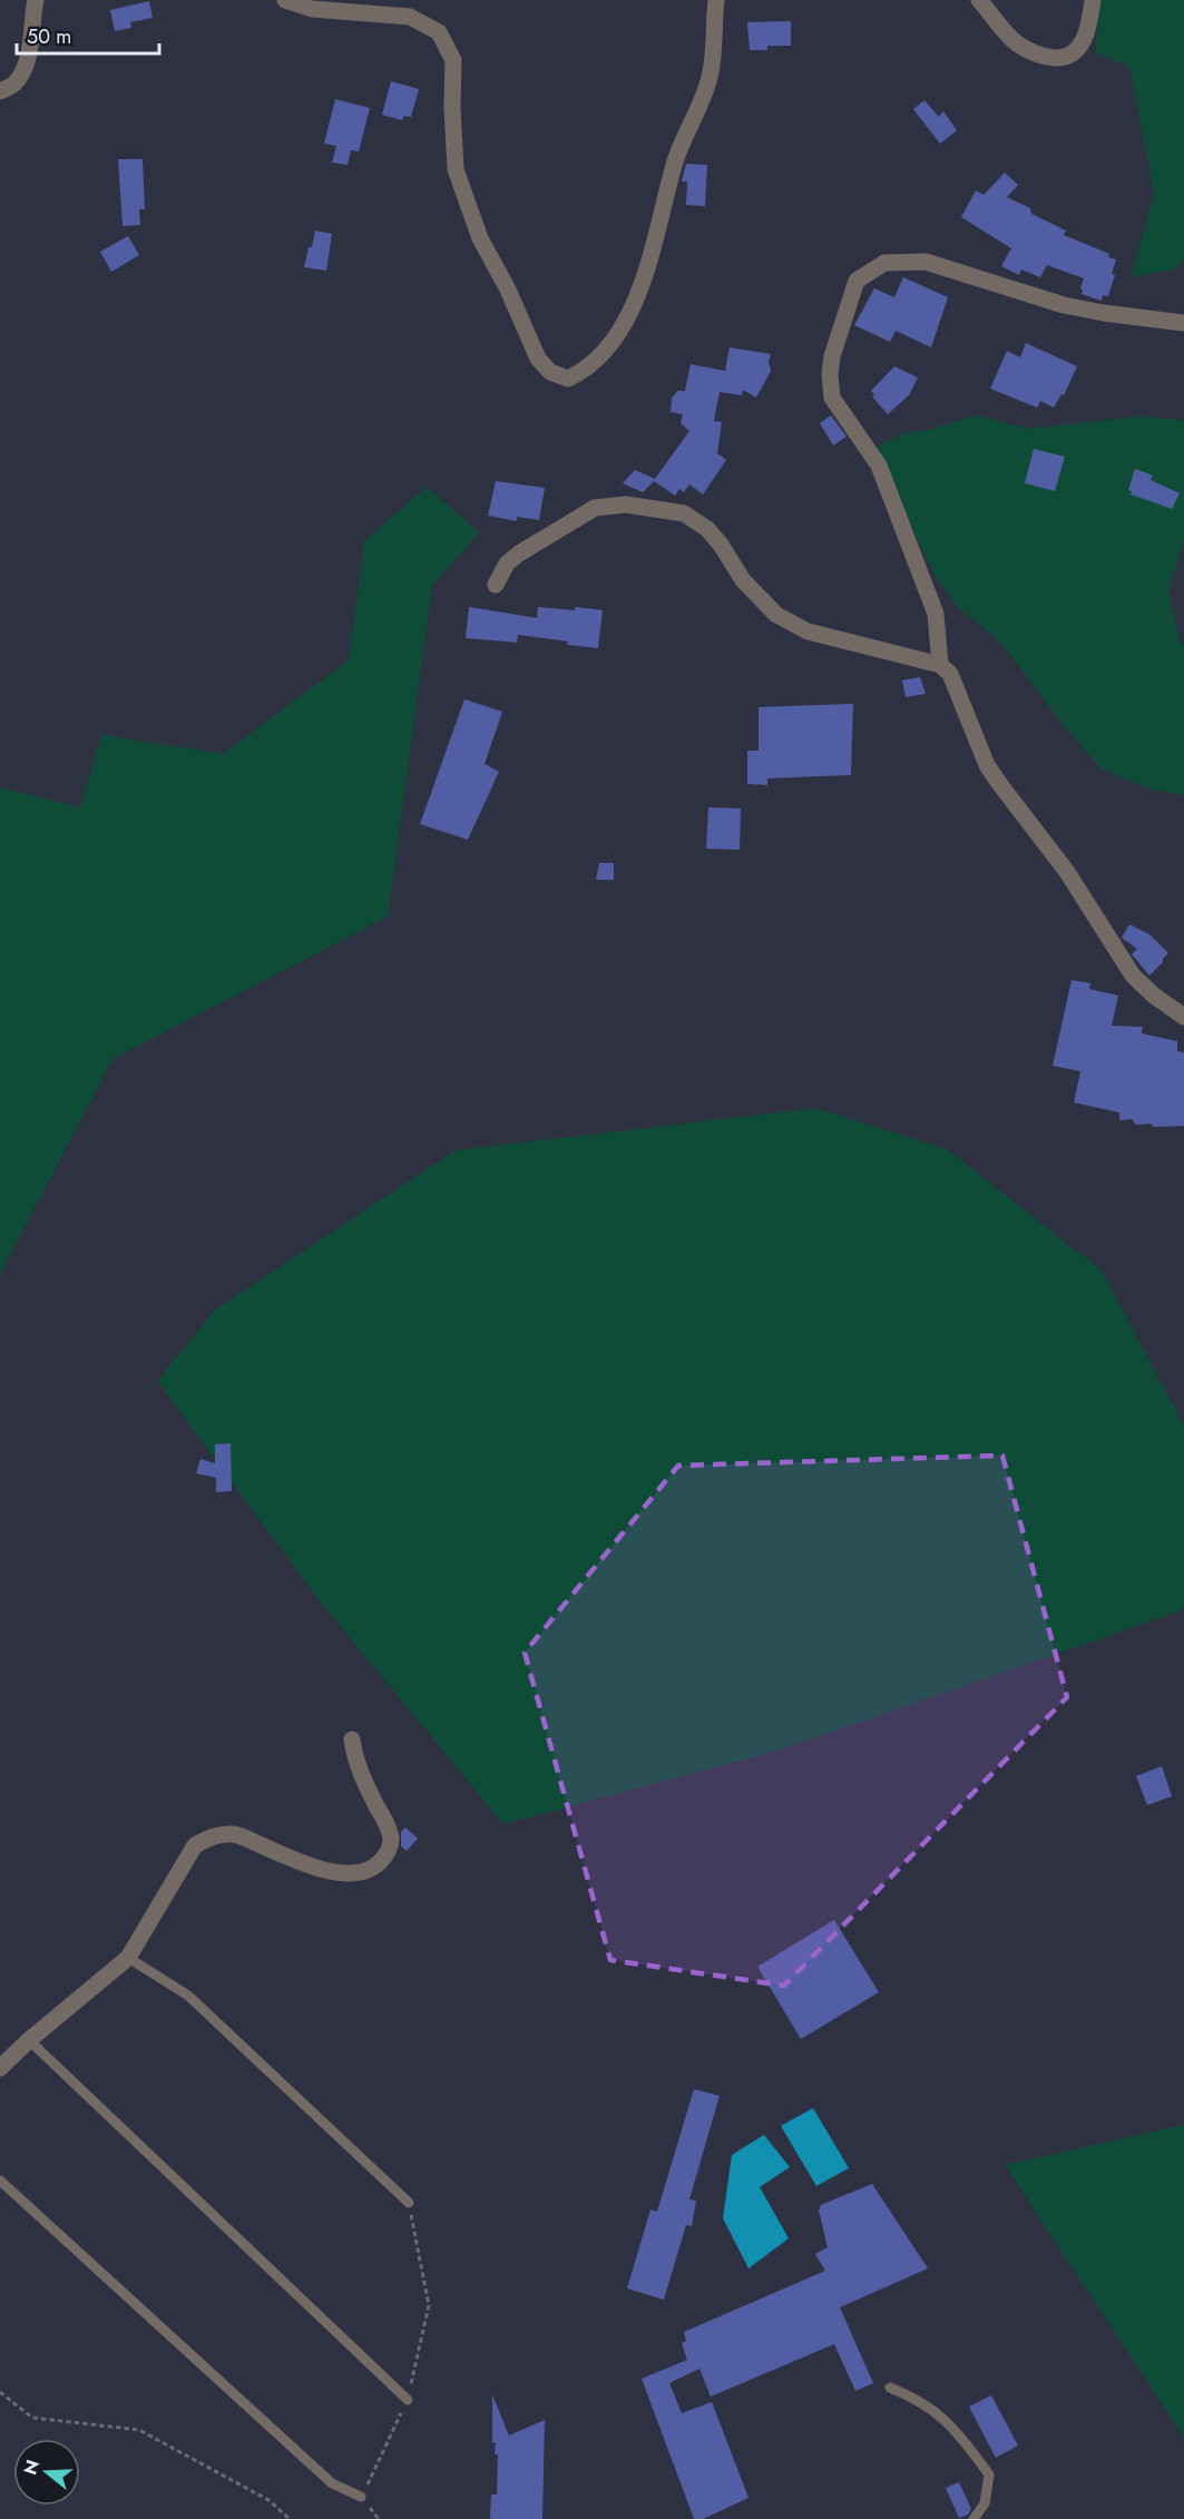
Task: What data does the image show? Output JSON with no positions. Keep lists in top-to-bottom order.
{
  "scale_bar": "50 m",
  "north": "left"
}
